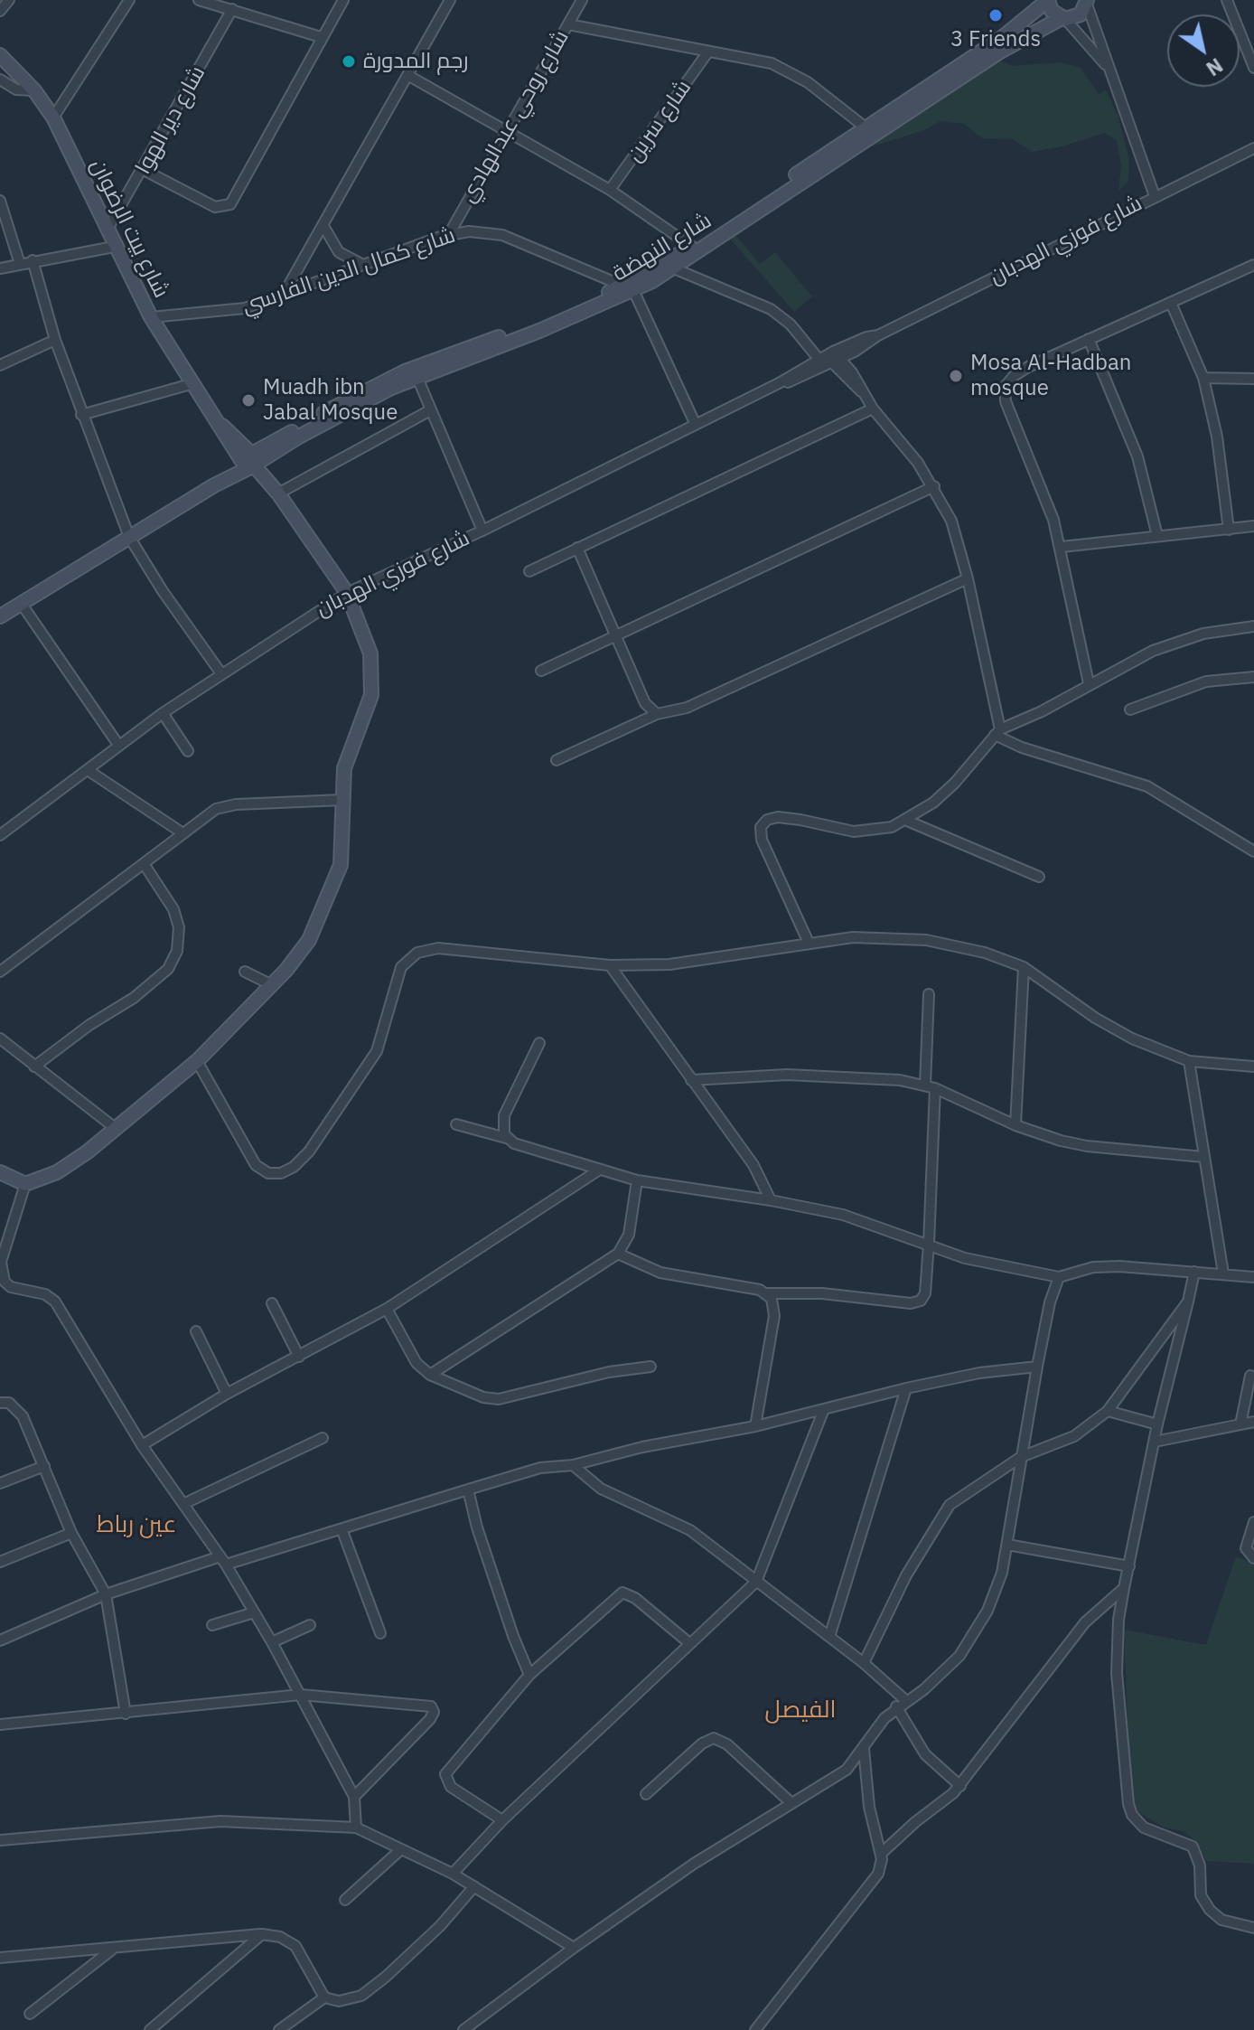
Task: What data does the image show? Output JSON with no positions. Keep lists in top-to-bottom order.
{
  "streets": {
    "street": [
      "شارع روحي عبدالهادي",
      "شارع دير الهوا",
      "شارع سرين",
      "شارع بيت الرضوان",
      "شارع فوزي الهدبان",
      "شارع النهضة",
      "شارع كمال الدين الفارسي"
    ]
  },
  "crossings": [
    ["شارع روحي عبدالهادي", "شارع كمال الدين الفارسي"],
    ["شارع دير الهوا", "شارع بيت الرضوان"],
    ["شارع بيت الرضوان", "شارع فوزي الهدبان"],
    ["شارع بيت الرضوان", "شارع النهضة"],
    ["شارع بيت الرضوان", "شارع كمال الدين الفارسي"],
    ["شارع النهضة", "شارع كمال الدين الفارسي"]
  ],
  "districts": ["عين رباط", "الفيصل"],
  "places": [
    "3 Friends",
    "رجم المدورة",
    "Mosa Al-Hadban mosque",
    "Muadh ibn Jabal Mosque"
  ],
  "north": "bottom right"
}
